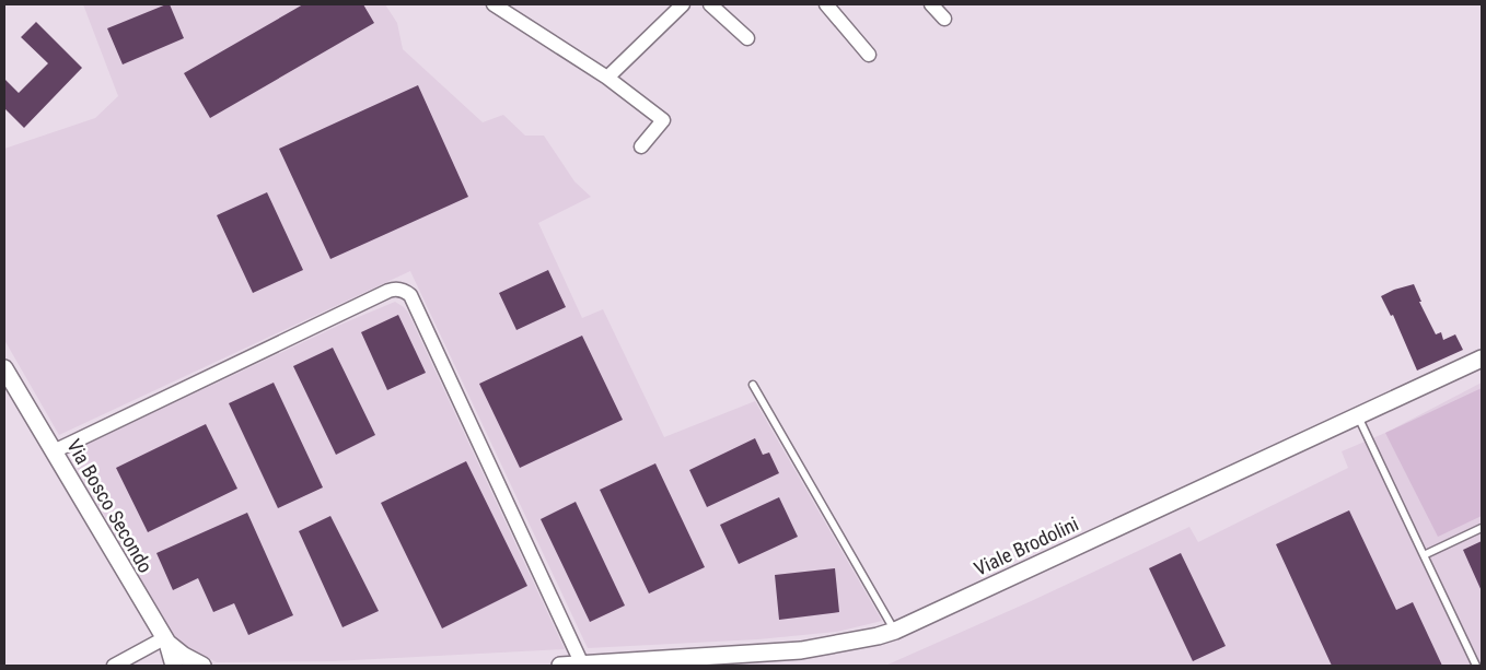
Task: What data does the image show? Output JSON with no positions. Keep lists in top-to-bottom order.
{
  "streets": {
    "street": ["Via Bosco Secondo", "Viale Brodolini"]
  }
}
